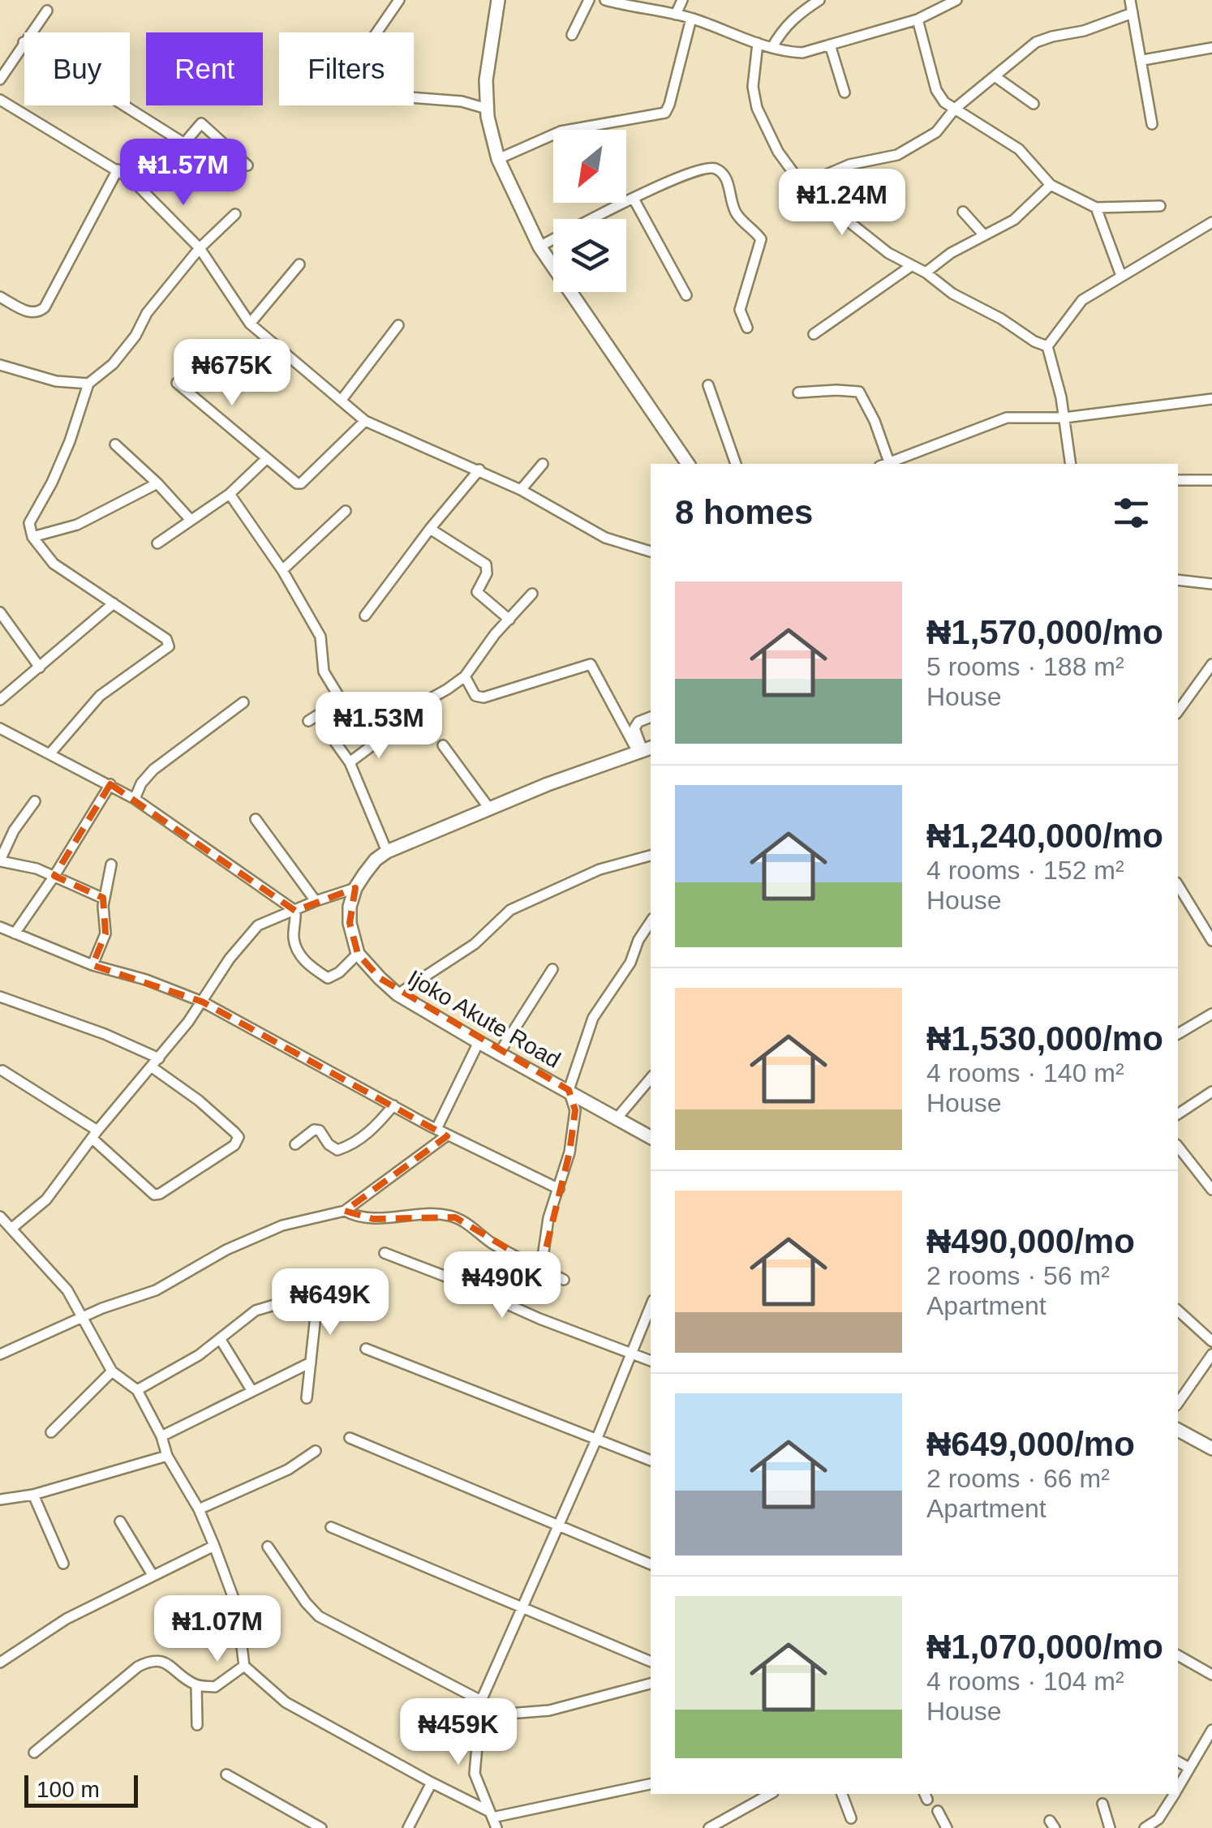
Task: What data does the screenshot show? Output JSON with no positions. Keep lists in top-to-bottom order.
{
  "streets": {
    "main road": ["Ijoko Akute Road"]
  },
  "scale_bar": "100 m",
  "north": "bottom left",
  "page": {
    "chip": ["Buy", "Rent", "Filters"],
    "price": [
      "₦1.57M",
      "₦1.24M",
      "₦675K",
      "₦1.53M",
      "₦490K",
      "₦649K",
      "₦1.07M",
      "₦459K"
    ],
    "heading": "8 homes",
    "list": [
      {
        "name": "₦1,570,000/mo",
        "note": "5 rooms · 188 m² · House"
      },
      {
        "name": "₦1,240,000/mo",
        "note": "4 rooms · 152 m² · House"
      },
      {
        "name": "₦1,530,000/mo",
        "note": "4 rooms · 140 m² · House"
      },
      {
        "name": "₦490,000/mo",
        "note": "2 rooms · 56 m² · Apartment"
      },
      {
        "name": "₦649,000/mo",
        "note": "2 rooms · 66 m² · Apartment"
      },
      {
        "name": "₦1,070,000/mo",
        "note": "4 rooms · 104 m² · House"
      }
    ],
    "scale": "100 m"
  }
}
